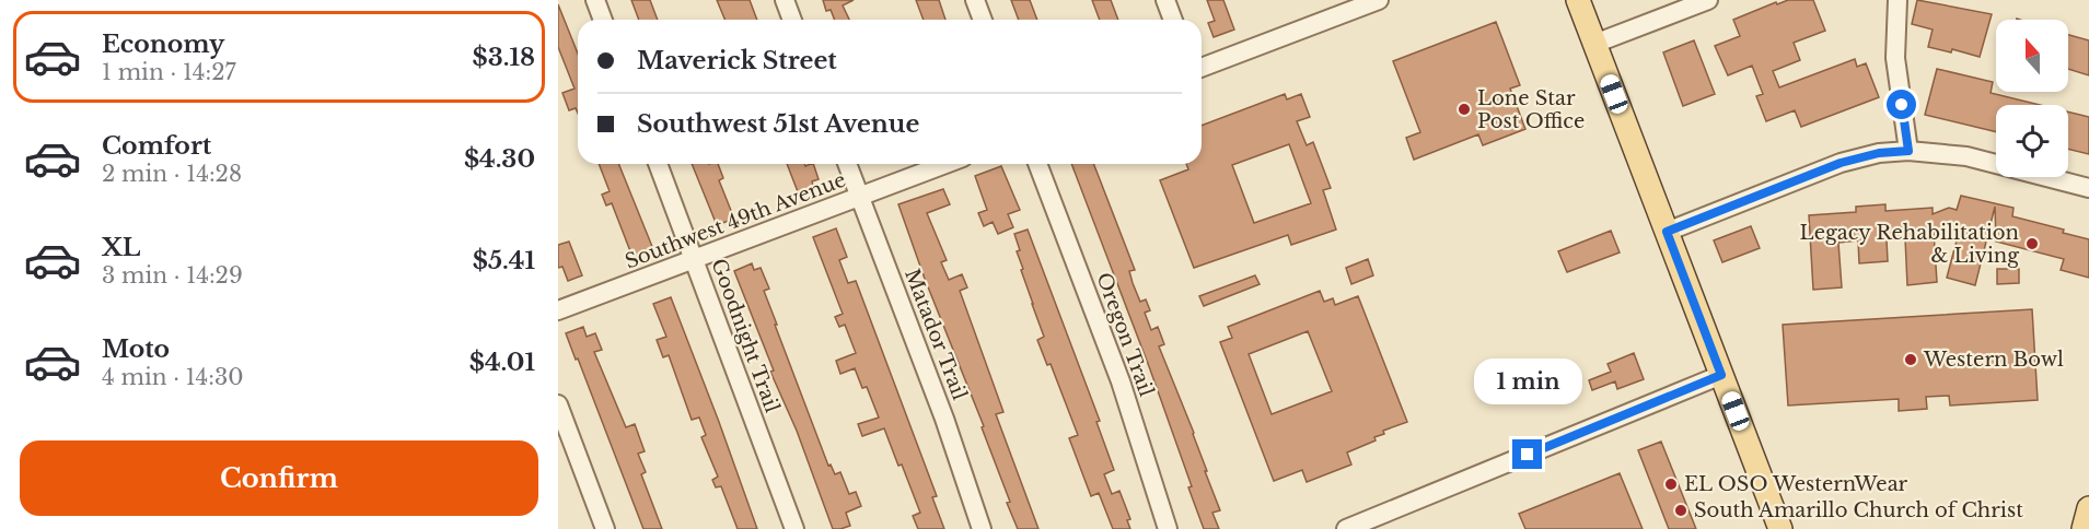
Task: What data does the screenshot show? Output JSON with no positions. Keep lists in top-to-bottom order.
{
  "streets": {
    "street": [
      "Southwest 49th Avenue",
      "Matador Trail",
      "Oregon Trail",
      "Goodnight Trail"
    ]
  },
  "crossings": [
    ["Southwest 49th Avenue", "Matador Trail"],
    ["Southwest 49th Avenue", "Goodnight Trail"]
  ],
  "places": [
    "Lone Star Post Office",
    "Legacy Rehabilitation & Living",
    "Western Bowl",
    "EL OSO WesternWear",
    "South Amarillo Church of Christ"
  ],
  "north": "top",
  "page": {
    "list": [
      {
        "name": "Economy",
        "note": "1 min · 14:27",
        "value": "$3.18"
      },
      {
        "name": "Comfort",
        "note": "2 min · 14:28",
        "value": "$4.30"
      },
      {
        "name": "XL",
        "note": "3 min · 14:29",
        "value": "$5.41"
      },
      {
        "name": "Moto",
        "note": "4 min · 14:30",
        "value": "$4.01"
      }
    ],
    "banner": ["Maverick Street", "Southwest 51st Avenue"],
    "bubble": "1 min",
    "buttons": "Confirm"
  }
}
